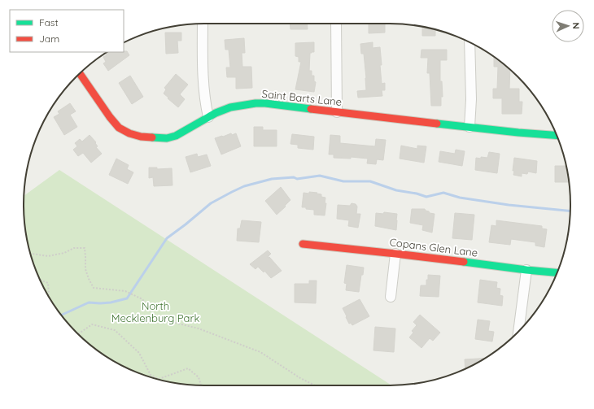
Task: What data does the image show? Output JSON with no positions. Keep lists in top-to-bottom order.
{
  "streets": {
    "street": ["Saint Barts Lane", "Copans Glen Lane"]
  },
  "parks": ["North Mecklenburg Park"],
  "legend": ["Fast", "Jam"],
  "north": "right"
}
